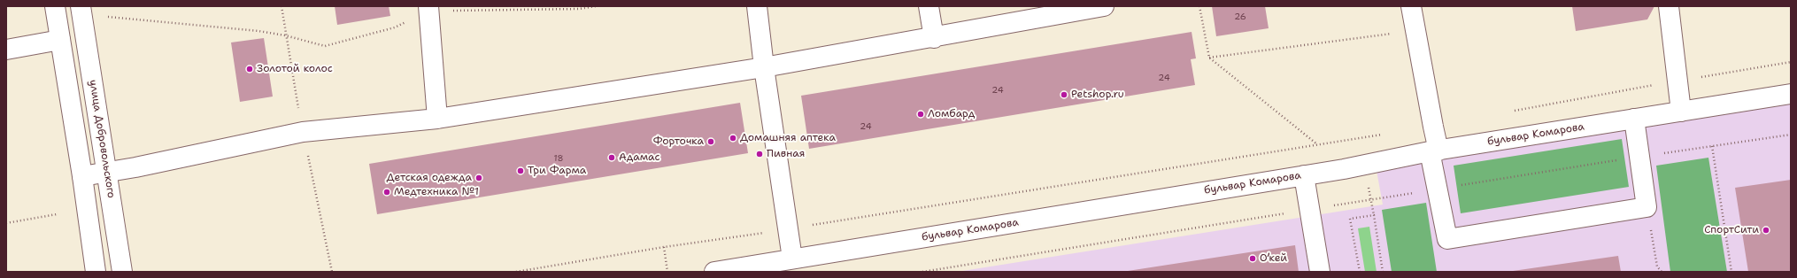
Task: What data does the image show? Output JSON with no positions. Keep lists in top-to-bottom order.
{
  "streets": {
    "street": ["бульвар Комарова", "улица Добровольского"]
  },
  "places": [
    "Золотой колос",
    "Petshop.ru",
    "Ломбард",
    "Домашняя аптека",
    "Форточка",
    "Пивная",
    "Адамас",
    "Три Фарма",
    "Детская одежда",
    "Медтехника №1",
    "СпортСити",
    "О’кей"
  ],
  "house_numbers": [
    "26",
    "24",
    "24",
    "24",
    "18"
  ]
}
